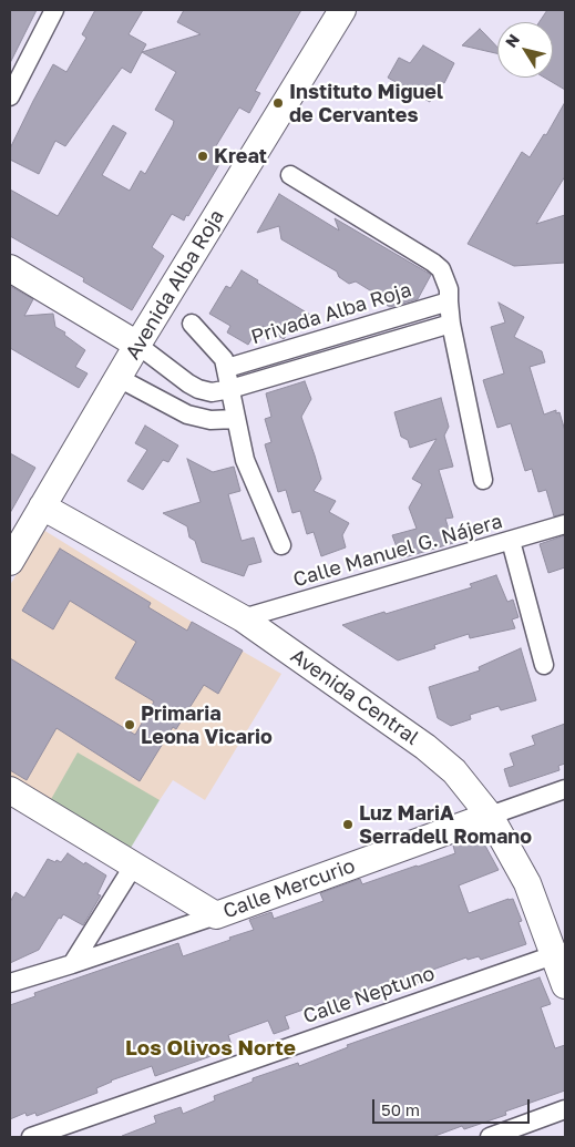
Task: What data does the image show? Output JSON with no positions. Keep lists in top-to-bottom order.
{
  "streets": {
    "street": [
      "Avenida Alba Roja",
      "Privada Alba Roja",
      "Calle Manuel G. Nájera",
      "Avenida Central",
      "Calle Mercurio",
      "Calle Neptuno"
    ]
  },
  "crossings": [
    ["Avenida Alba Roja", "Avenida Central"],
    ["Calle Manuel G. Nájera", "Avenida Central"],
    ["Avenida Central", "Calle Mercurio"],
    ["Avenida Central", "Calle Neptuno"]
  ],
  "districts": ["Los Olivos Norte"],
  "places": [
    "Instituto Miguel de Cervantes",
    "Kreat",
    "Primaria Leona Vicario",
    "Luz MariA Serradell Romano"
  ],
  "scale_bar": "50 m",
  "north": "top left"
}
